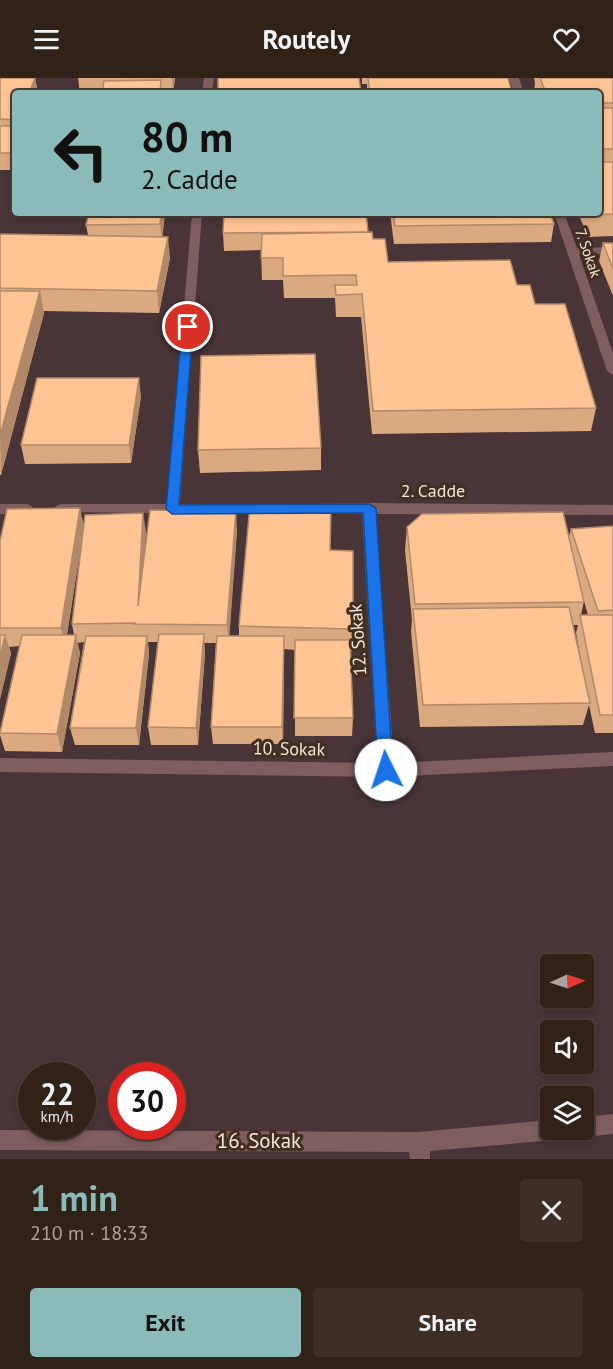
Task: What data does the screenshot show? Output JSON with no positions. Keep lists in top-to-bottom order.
{
  "streets": {
    "street": [
      "7. Sokak",
      "2. Cadde",
      "12. Sokak",
      "10. Sokak",
      "16. Sokak"
    ]
  },
  "crossings": [
    ["2. Cadde", "12. Sokak"],
    ["12. Sokak", "10. Sokak"]
  ],
  "north": "right",
  "page": {
    "header": "Routely",
    "turn": ["80 m", "2. Cadde"],
    "speed": "22 km/h",
    "limit": "30",
    "heading": ["1 min", "210 m · 18:33"],
    "buttons": ["Exit", "Share"]
  }
}
